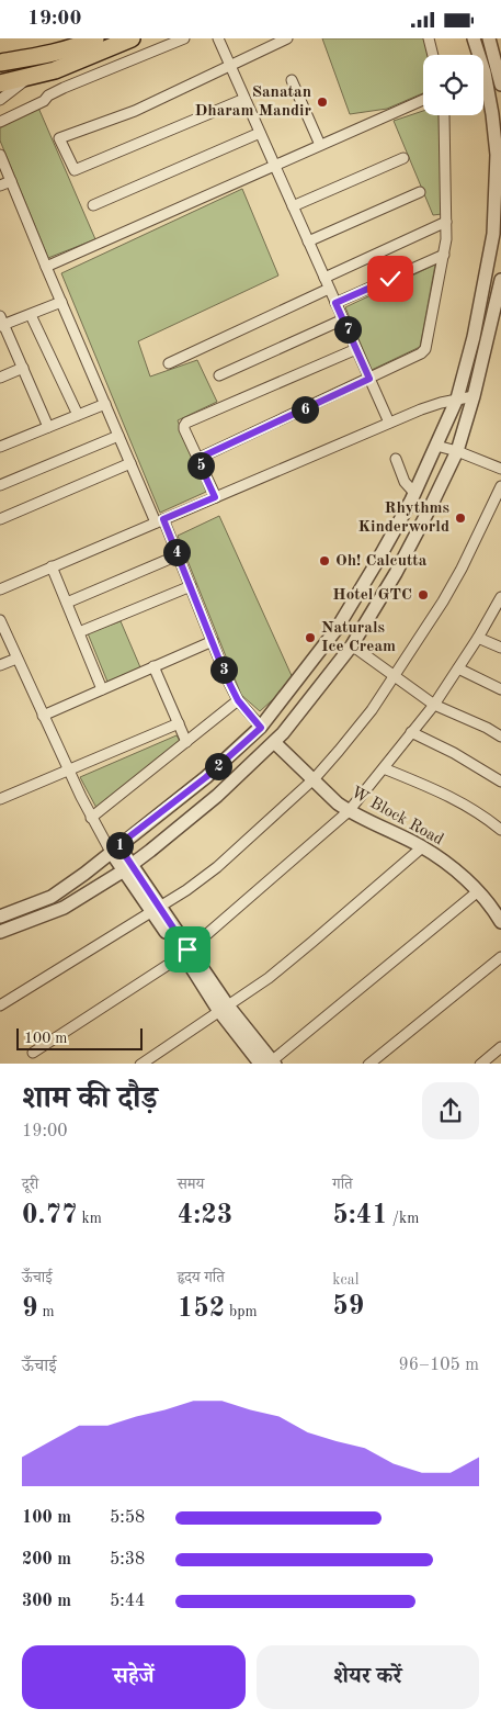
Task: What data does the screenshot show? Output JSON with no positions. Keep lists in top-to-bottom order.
{
  "streets": {
    "street": ["W Block Road"]
  },
  "places": [
    "Sanatan Dharam Mandir",
    "Rhythms Kinderworld",
    "Oh! Calcutta",
    "Hotel GTC",
    "Naturals Ice Cream"
  ],
  "scale_bar": "100 m",
  "page": {
    "status": "19:00",
    "pins": [
      "7",
      "6",
      "5",
      "4",
      "3",
      "2",
      "1"
    ],
    "scale": "100 m",
    "heading": ["शाम की दौड़", "19:00"],
    "stats": [
      ["दूरी", "0.77 km"],
      ["समय", "4:23"],
      ["गति", "5:41 /km"],
      ["ऊँचाई", "9 m"],
      ["हृदय गति", "152 bpm"],
      ["kcal", "59"]
    ],
    "chart": ["ऊँचाई", "96–105 m"],
    "list": [
      {
        "name": "100 m",
        "note": "5:58"
      },
      {
        "name": "200 m",
        "note": "5:38"
      },
      {
        "name": "300 m",
        "note": "5:44"
      }
    ],
    "buttons": ["सहेजें", "शेयर करें"]
  }
}
